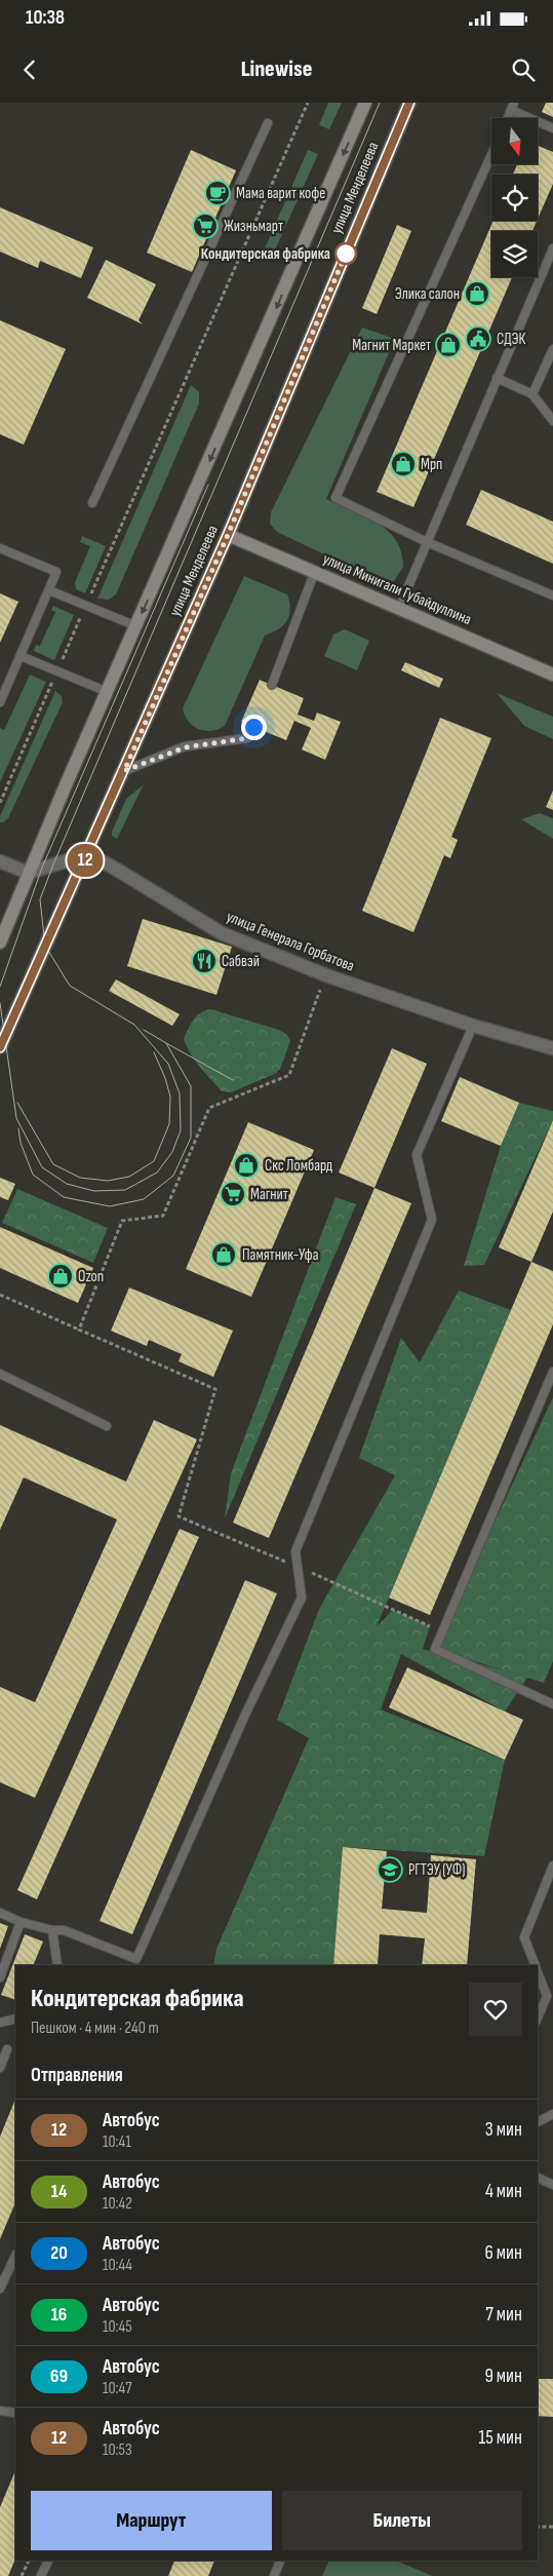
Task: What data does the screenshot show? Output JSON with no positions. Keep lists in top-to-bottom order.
{
  "streets": {
    "main road": ["улица Менделеева", "улица Минигали Губайдуллина"],
    "street": ["улица Генерала Горбатова"]
  },
  "crossings": [
    ["улица Менделеева", "улица Минигали Губайдуллина"],
    ["улица Менделеева", "улица Генерала Горбатова"]
  ],
  "places": {
    "cafe": ["Мама варит кофе"],
    "supermarket": ["Жизньмарт", "Магнит"],
    "other": ["Кондитерская фабрика"],
    "shop": [
      "Элика салон",
      "Магнит Маркет",
      "Мрп",
      "Скс Ломбард",
      "Памятник-Уфа",
      "Ozon"
    ],
    "public building": ["СДЭК"],
    "restaurant": ["Сабвэй"],
    "school or university": ["РГТЭУ (УФ)"]
  },
  "lines": ["bus line 12"],
  "north": "bottom",
  "page": {
    "status": "10:38",
    "header": "Linewise",
    "on_map": "12",
    "heading": [
      ["Кондитерская фабрика", "Пешком · 4 мин · 240 m"],
      "Отправления"
    ],
    "list": [
      {
        "mark": "12",
        "name": "Автобус",
        "note": "10:41",
        "value": "3 мин"
      },
      {
        "mark": "14",
        "name": "Автобус",
        "note": "10:42",
        "value": "4 мин"
      },
      {
        "mark": "20",
        "name": "Автобус",
        "note": "10:44",
        "value": "6 мин"
      },
      {
        "mark": "16",
        "name": "Автобус",
        "note": "10:45",
        "value": "7 мин"
      },
      {
        "mark": "69",
        "name": "Автобус",
        "note": "10:47",
        "value": "9 мин"
      },
      {
        "mark": "12",
        "name": "Автобус",
        "note": "10:53",
        "value": "15 мин"
      }
    ],
    "buttons": ["Маршрут", "Билеты"]
  }
}
